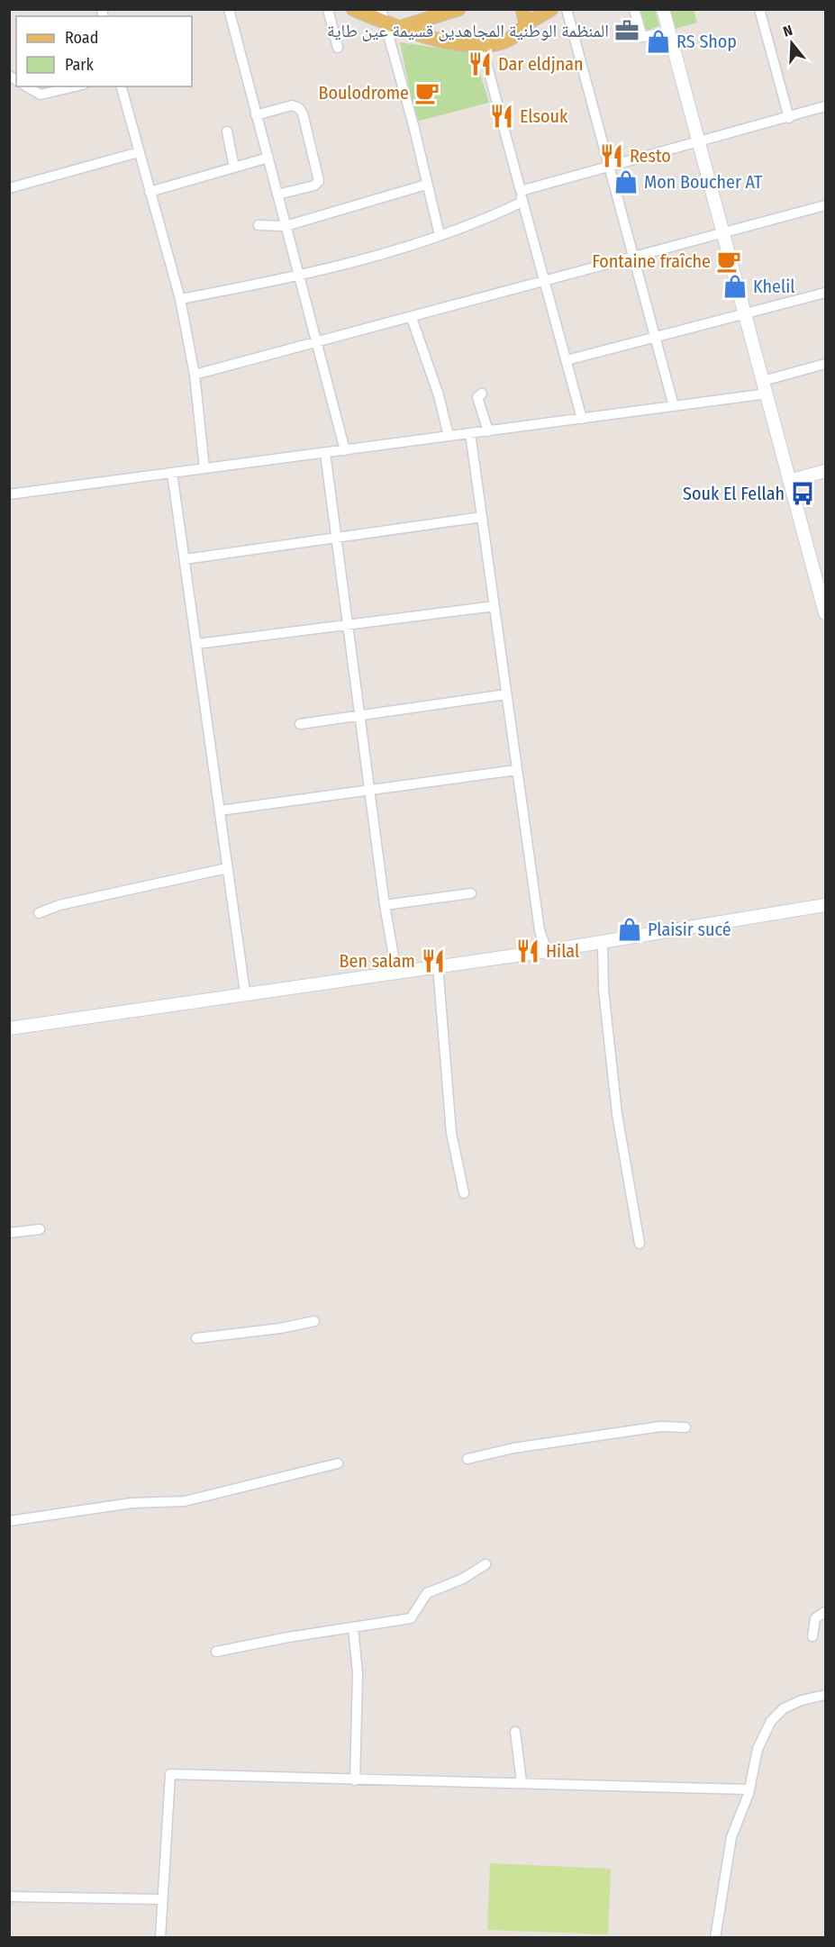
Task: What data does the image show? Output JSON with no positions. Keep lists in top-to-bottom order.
{
  "places": {
    "office": ["المنظمة الوطنية المجاهدين قسيمة عين طاية"],
    "shop": [
      "RS Shop",
      "Mon Boucher AT",
      "Khelil",
      "Plaisir sucé"
    ],
    "restaurant": [
      "Dar eldjnan",
      "Elsouk",
      "Resto",
      "Hilal",
      "Ben salam"
    ],
    "cafe": ["Boulodrome", "Fontaine fraîche"],
    "bus stop": ["Souk El Fellah"]
  },
  "legend": ["Road", "Park"],
  "north": "top"
}
